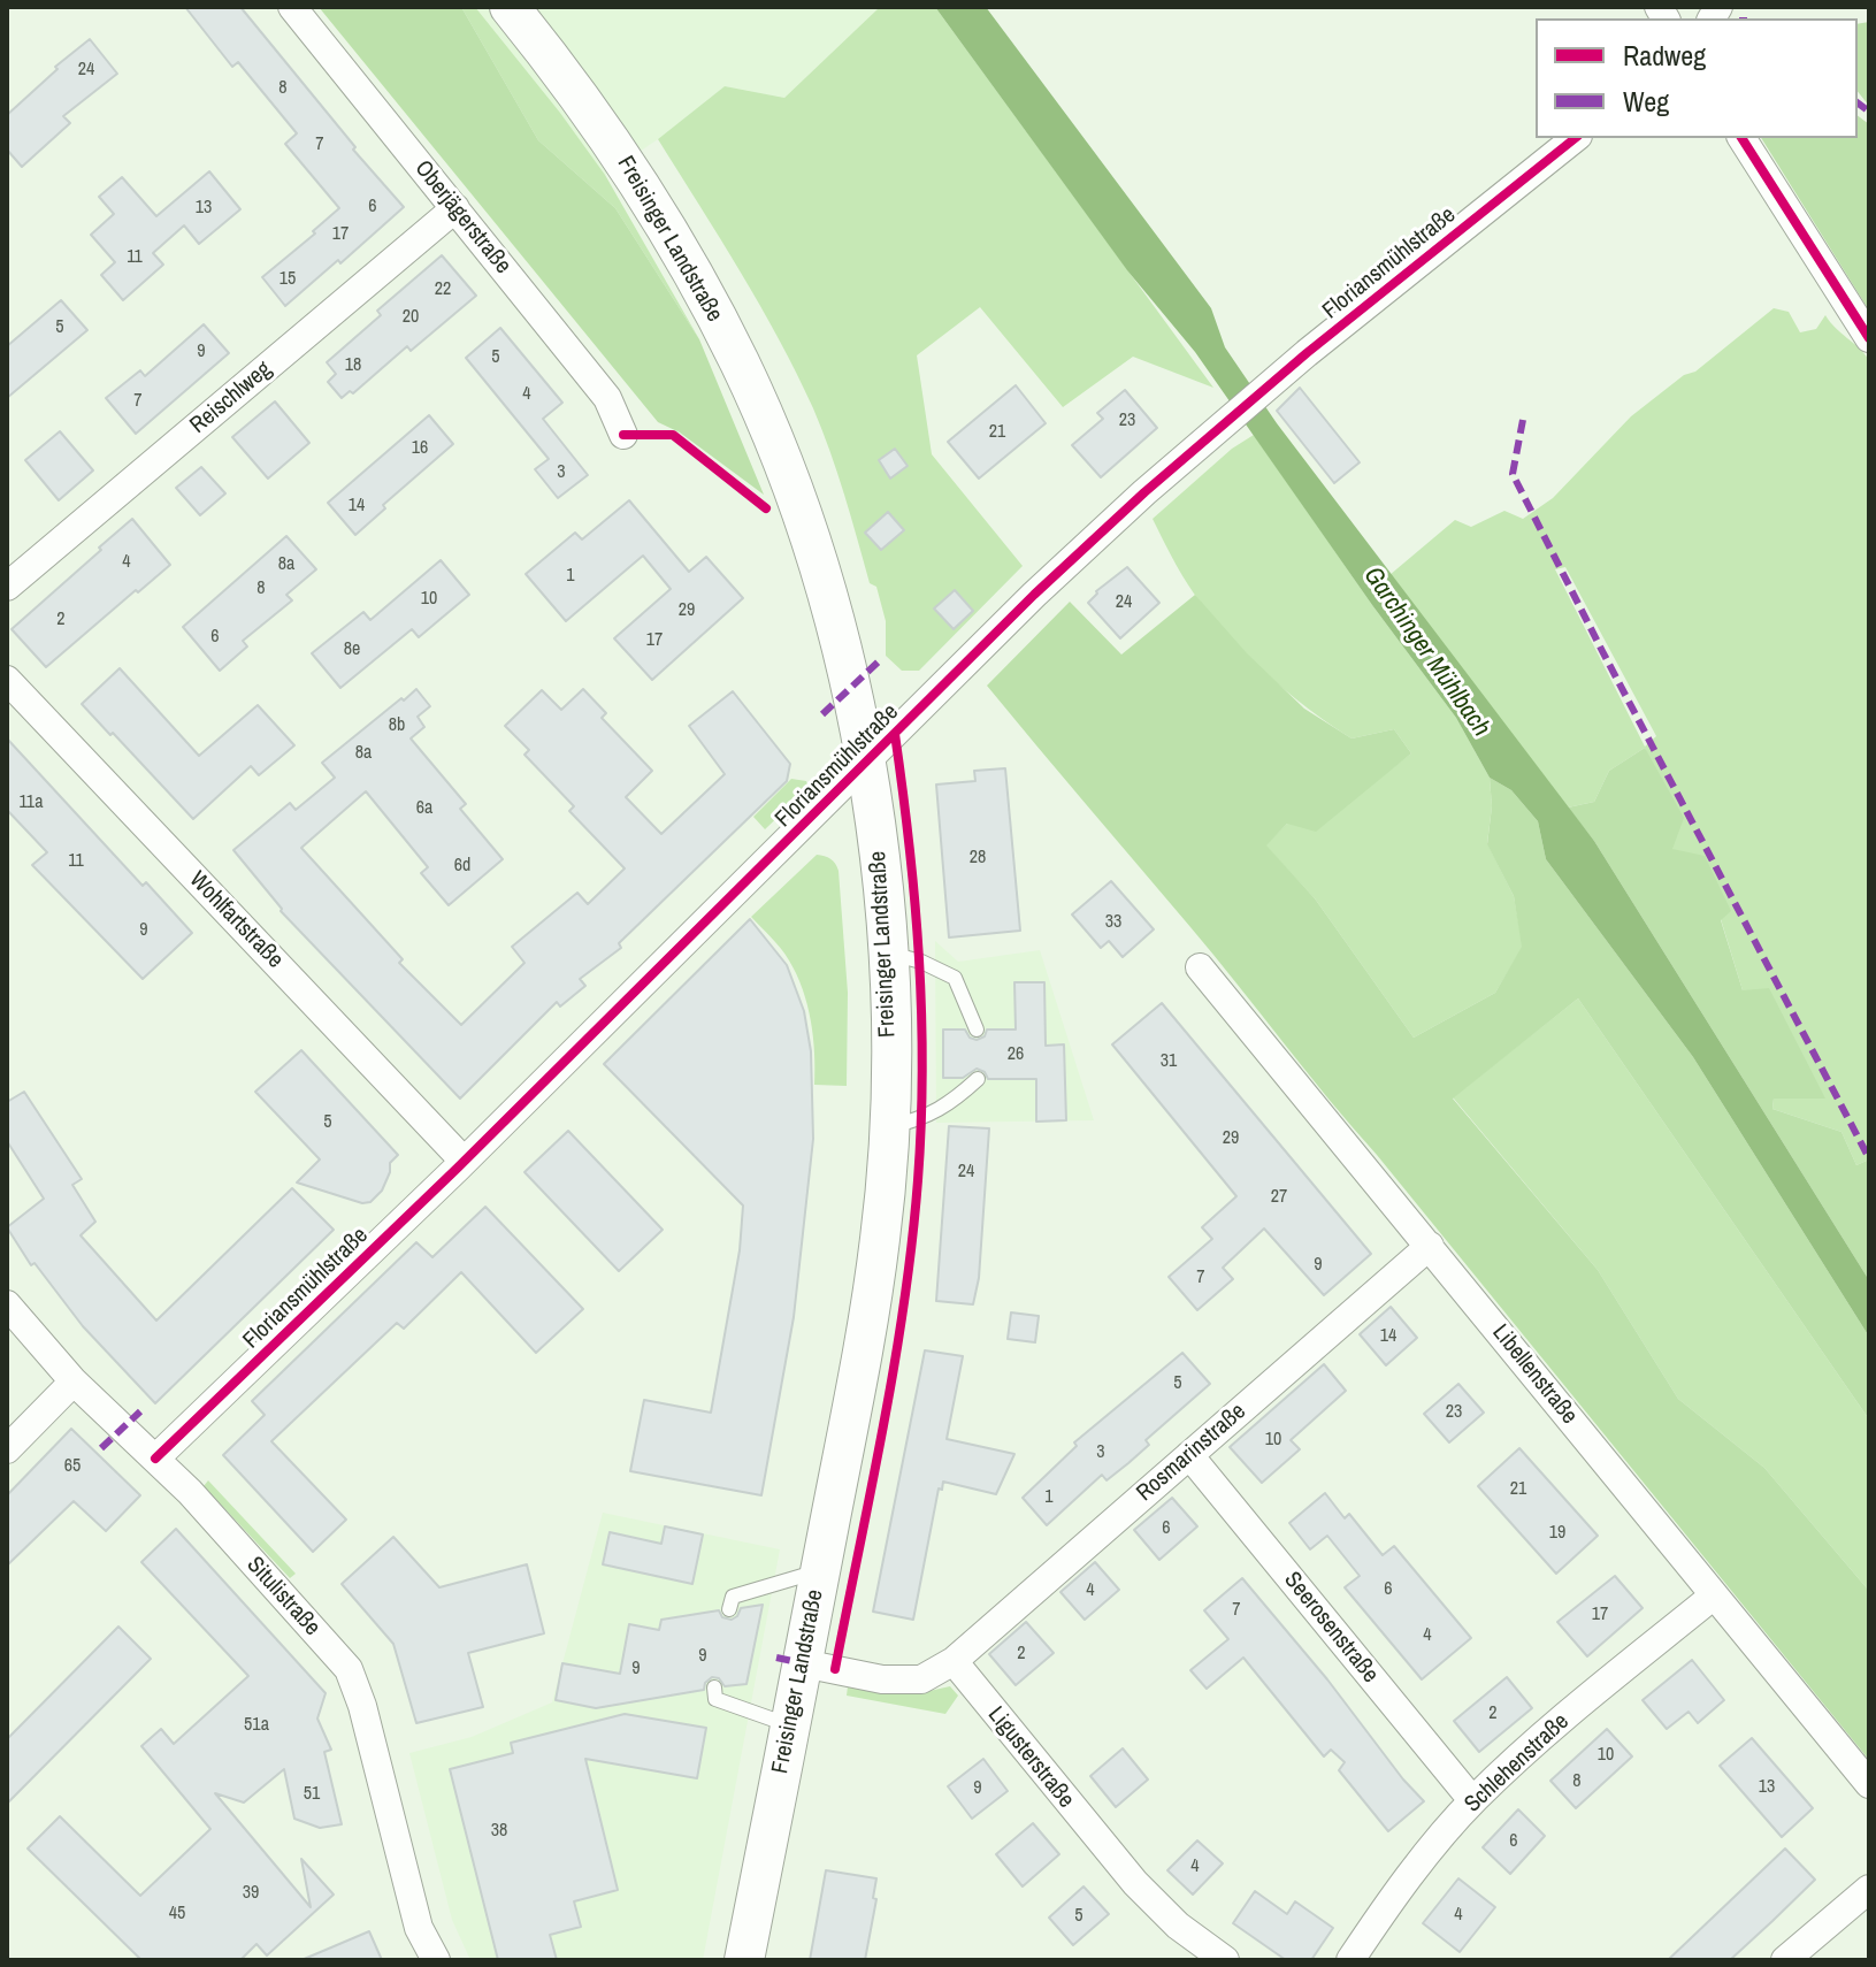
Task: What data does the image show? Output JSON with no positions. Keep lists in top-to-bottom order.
{
  "streets": {
    "main road": ["Freisinger Landstraße"],
    "street": [
      "Oberjägerstraße",
      "Floriansmühlstraße",
      "Reischlweg",
      "Wohlfartstraße",
      "Libellenstraße",
      "Rosmarinstraße",
      "Situlistraße",
      "Seerosenstraße",
      "Ligusterstraße",
      "Schlehenstraße"
    ]
  },
  "crossings": [
    ["Oberjägerstraße", "Reischlweg"],
    ["Freisinger Landstraße", "Floriansmühlstraße"],
    ["Floriansmühlstraße", "Wohlfartstraße"],
    ["Floriansmühlstraße", "Situlistraße"],
    ["Libellenstraße", "Rosmarinstraße"],
    ["Libellenstraße", "Schlehenstraße"],
    ["Rosmarinstraße", "Seerosenstraße"],
    ["Rosmarinstraße", "Ligusterstraße"],
    ["Seerosenstraße", "Schlehenstraße"]
  ],
  "water": ["Garchinger Mühlbach"],
  "house_numbers": [
    "24",
    "8",
    "7",
    "6",
    "13",
    "17",
    "11",
    "15",
    "22",
    "20",
    "5",
    "9",
    "5",
    "18",
    "4",
    "7",
    "23",
    "21",
    "16",
    "3",
    "14",
    "4",
    "8a",
    "1",
    "8",
    "10",
    "24",
    "29",
    "2",
    "6",
    "17",
    "8e",
    "8b",
    "8a",
    "11a",
    "6a",
    "28",
    "11",
    "6d",
    "33",
    "9",
    "26",
    "31",
    "5",
    "29",
    "24",
    "27",
    "9",
    "7",
    "14",
    "5",
    "23",
    "10",
    "3",
    "65",
    "21",
    "1",
    "6",
    "19",
    "6",
    "4",
    "7",
    "17",
    "4",
    "2",
    "9",
    "9",
    "2",
    "51a",
    "10",
    "8",
    "13",
    "9",
    "51",
    "38",
    "6",
    "4",
    "39",
    "45",
    "4",
    "5"
  ],
  "legend": ["Radweg", "Weg"]
}
